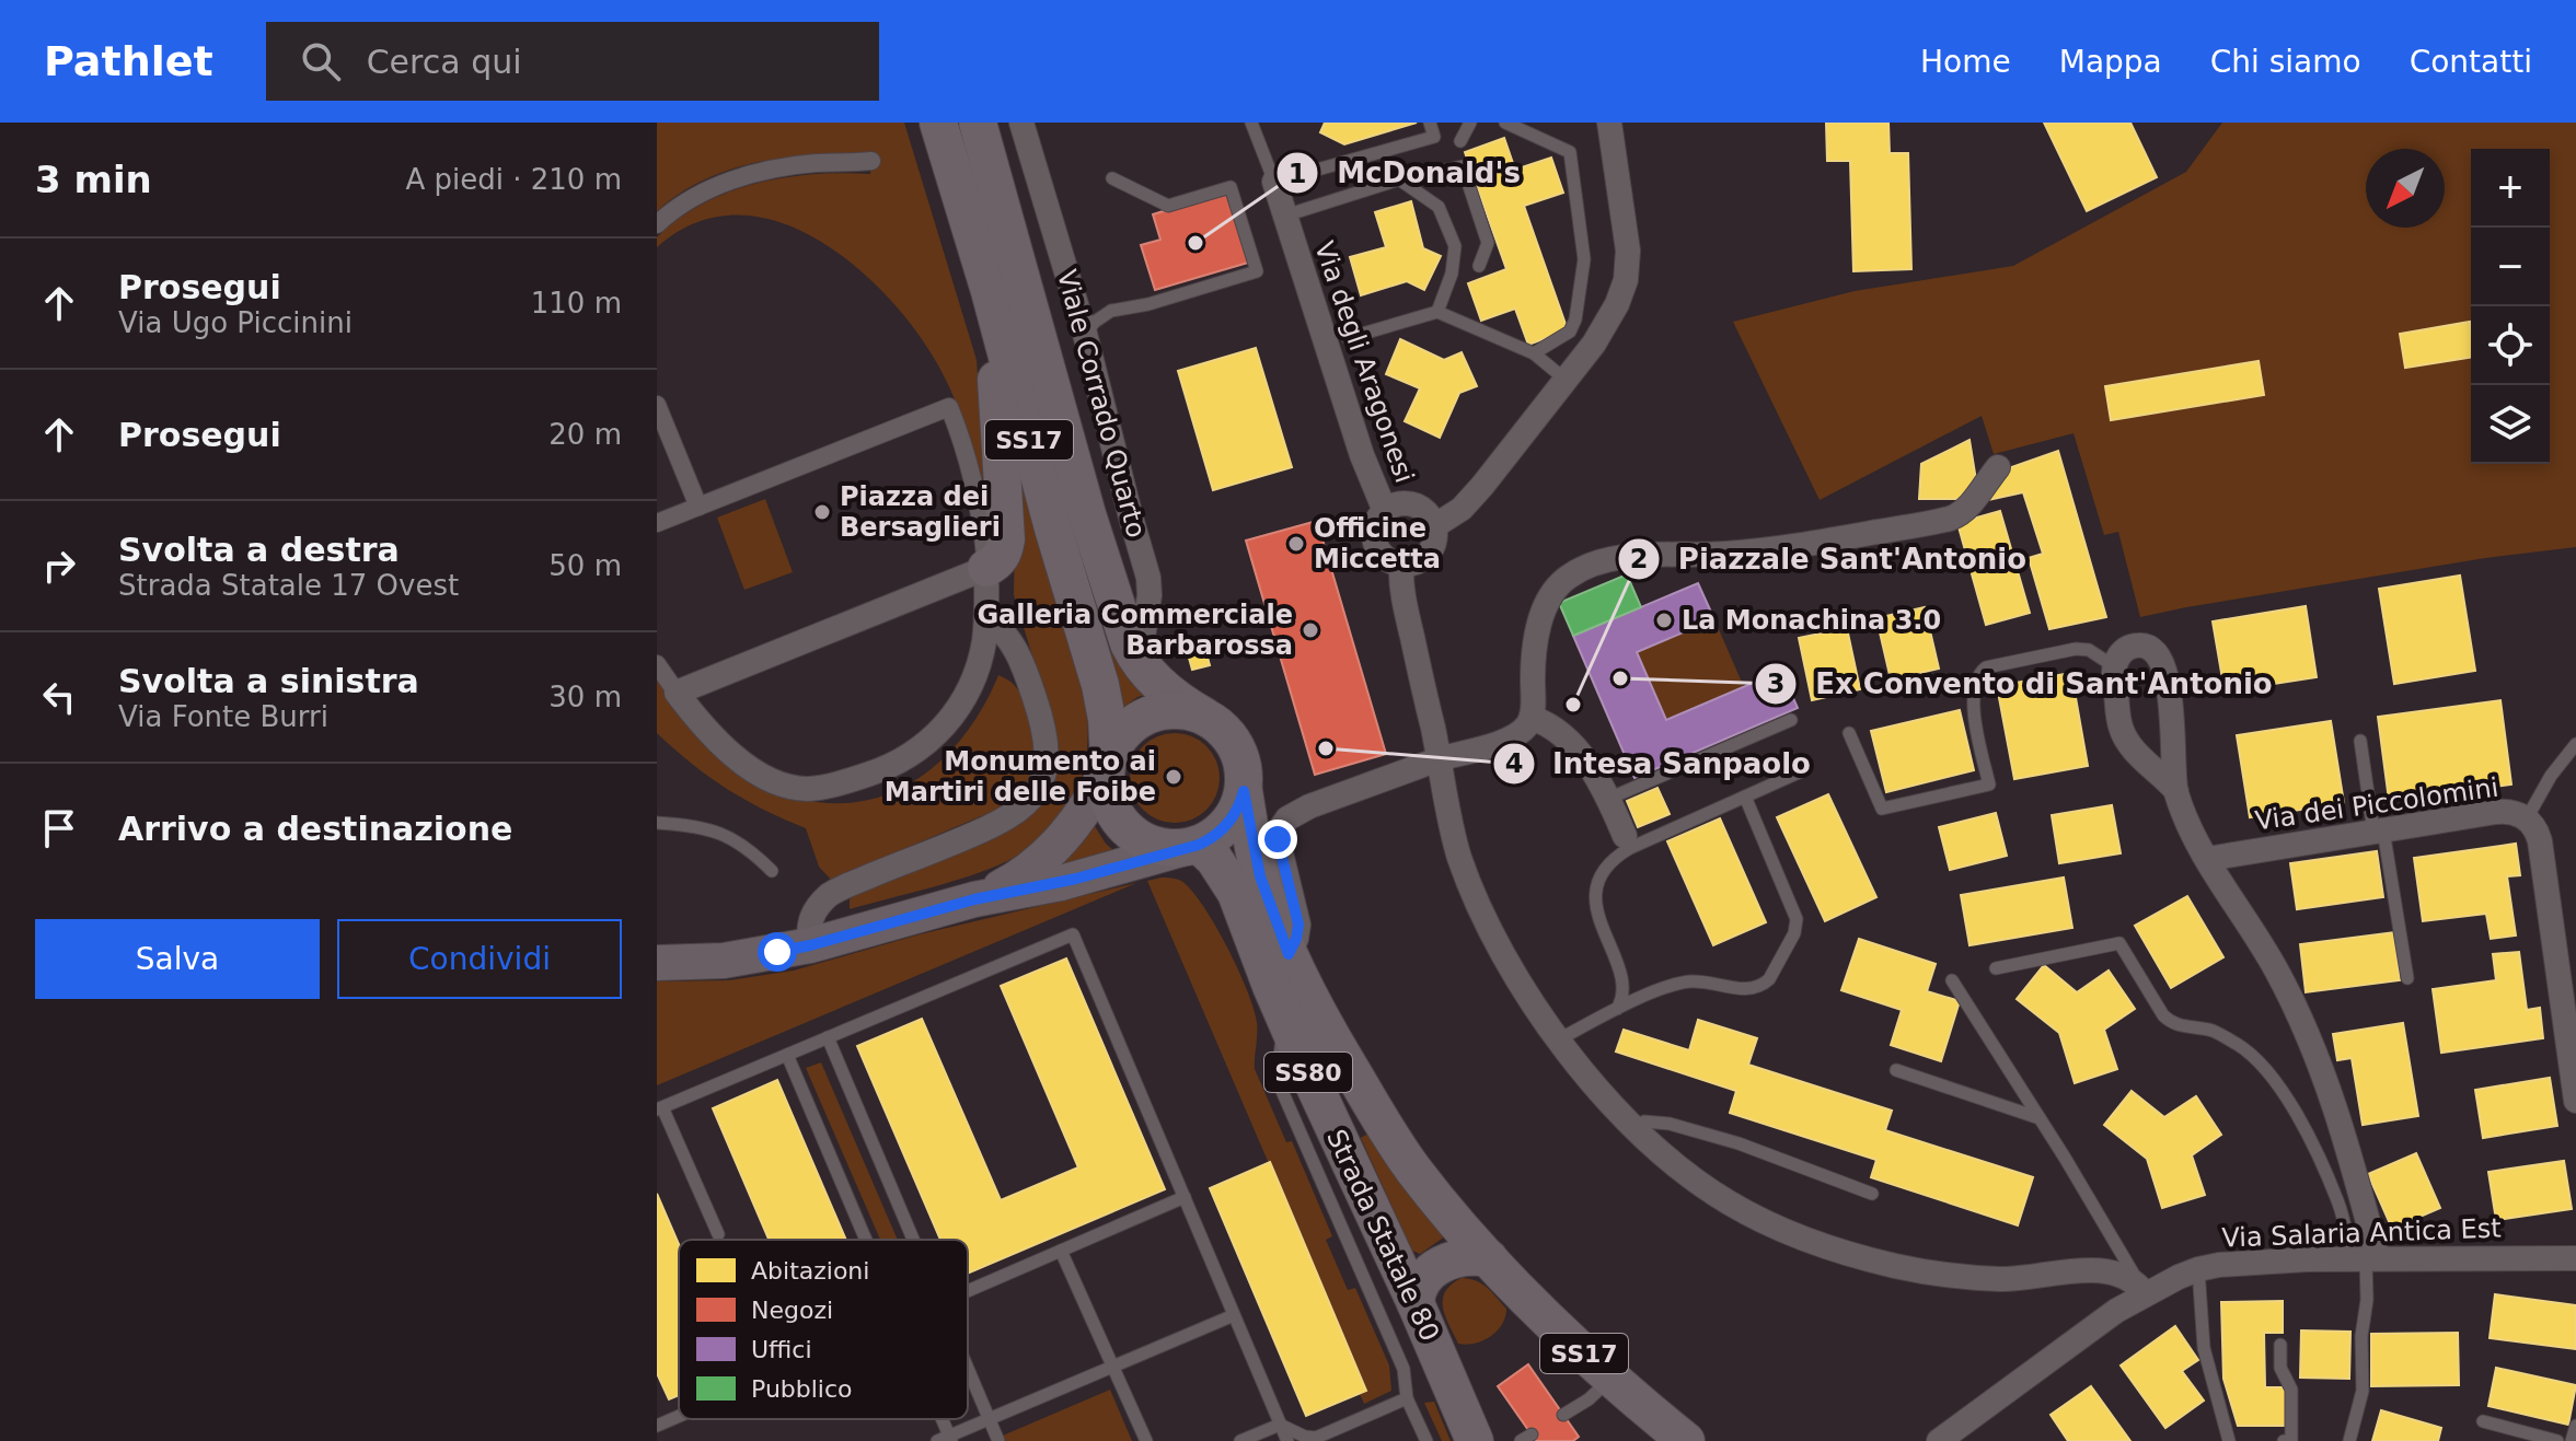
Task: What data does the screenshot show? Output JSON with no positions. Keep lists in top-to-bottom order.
{
  "streets": {
    "main road": [
      "Viale Corrado Quarto",
      "SS17",
      "SS80",
      "Strada Statale 80"
    ],
    "street": ["Via degli Aragonesi", "Via dei Piccolomini", "Via Salaria Antica Est"]
  },
  "crossings": [
    ["Viale Corrado Quarto", "SS17"],
    ["Viale Corrado Quarto", "Strada Statale 80"],
    ["SS17", "Strada Statale 80"]
  ],
  "places": [
    "McDonald's",
    "Piazza dei Bersaglieri",
    "Officine Miccetta",
    "La Monachina 3.0",
    "Galleria Commerciale Barbarossa",
    "Ex Convento di Sant'Antonio",
    "Piazzale Sant'Antonio",
    "Intesa Sanpaolo",
    "Monumento ai Martiri delle Foibe"
  ],
  "legend": [
    "Abitazioni",
    "Negozi",
    "Uffici",
    "Pubblico"
  ],
  "north": "bottom left",
  "page": {
    "header": "Pathlet",
    "search": "Cerca qui",
    "nav": [
      "Home",
      "Mappa",
      "Chi siamo",
      "Contatti"
    ],
    "heading": ["3 min", "A piedi · 210 m"],
    "map_buttons": ["+", "−"],
    "list": [
      ["Prosegui", "Via Ugo Piccinini", "110 m"],
      ["Prosegui", "20 m"],
      ["Svolta a destra", "Strada Statale 17 Ovest", "50 m"],
      ["Svolta a sinistra", "Via Fonte Burri", "30 m"],
      "Arrivo a destinazione"
    ],
    "buttons": ["Salva", "Condividi"]
  }
}
